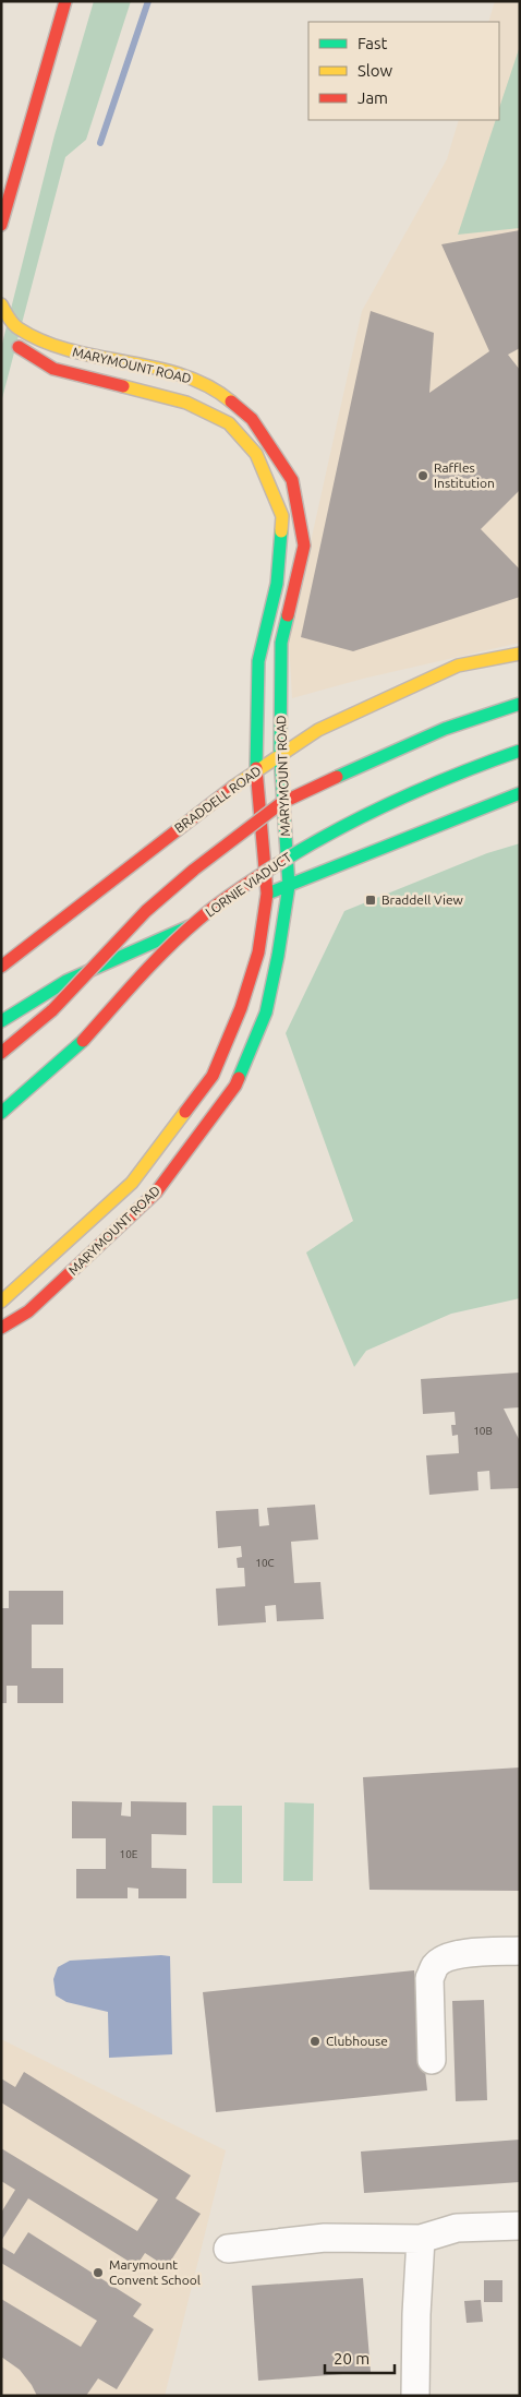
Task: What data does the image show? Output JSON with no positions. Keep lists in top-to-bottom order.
{
  "streets": {
    "main road": ["MARYMOUNT ROAD", "BRADDELL ROAD", "LORNIE VIADUCT"]
  },
  "crossings": [
    ["MARYMOUNT ROAD", "BRADDELL ROAD"]
  ],
  "places": {
    "other": ["Raffles Institution", "Clubhouse", "Marymount Convent School"],
    "transit": ["Braddell View"]
  },
  "house_numbers": ["10B", "10C", "10E"],
  "legend": ["Fast", "Slow", "Jam"],
  "scale_bar": "20 m"
}
